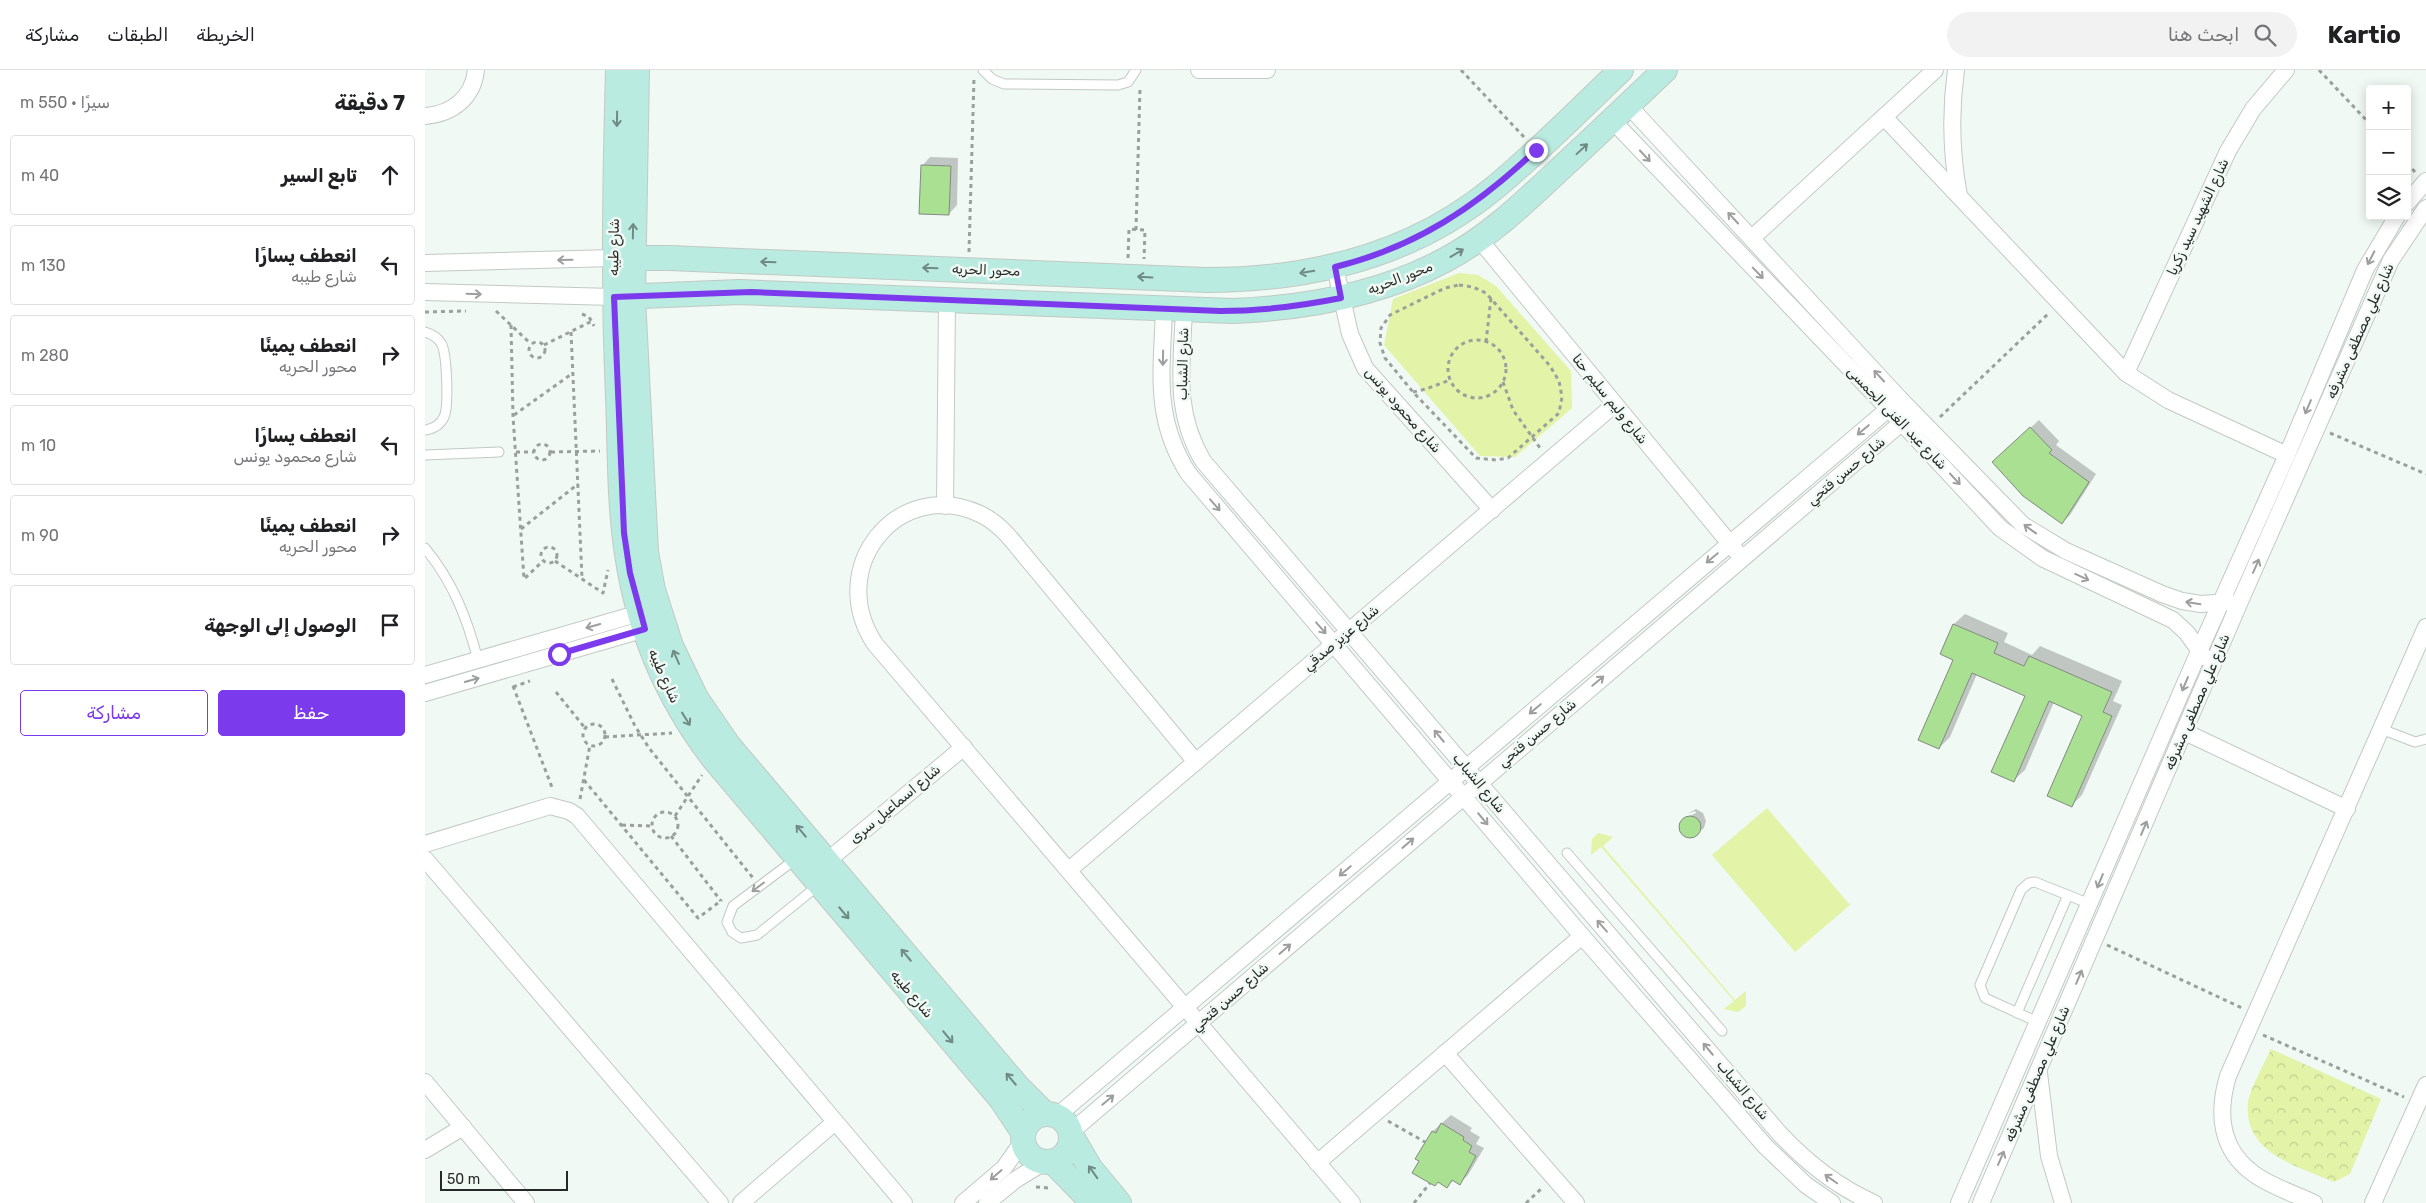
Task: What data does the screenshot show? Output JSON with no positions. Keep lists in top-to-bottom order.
{
  "streets": {
    "main road": ["شارع طيبه", "محور الحريه"],
    "street": [
      "شارع الشهيد سيد زكريا",
      "شارع علي مصطفى مشرفه",
      "شارع الشباب",
      "شارع وليم سليم حنا",
      "شارع محمود يونس",
      "شارع عبد الغنى الجمسى",
      "شارع حسن فتحي",
      "شارع عزيز صدقي",
      "شارع اسماعيل سرى"
    ]
  },
  "crossings": [
    ["شارع طيبه", "محور الحريه"],
    ["شارع طيبه", "شارع حسن فتحي"],
    ["شارع طيبه", "شارع اسماعيل سرى"],
    ["محور الحريه", "شارع الشباب"],
    ["محور الحريه", "شارع وليم سليم حنا"],
    ["محور الحريه", "شارع محمود يونس"],
    ["محور الحريه", "شارع عبد الغنى الجمسى"],
    ["شارع علي مصطفى مشرفه", "شارع عبد الغنى الجمسى"],
    ["شارع الشباب", "شارع حسن فتحي"],
    ["شارع الشباب", "شارع عزيز صدقي"],
    ["شارع وليم سليم حنا", "شارع حسن فتحي"],
    ["شارع وليم سليم حنا", "شارع عزيز صدقي"],
    ["شارع محمود يونس", "شارع عزيز صدقي"],
    ["شارع عبد الغنى الجمسى", "شارع حسن فتحي"]
  ],
  "scale_bar": "50 m",
  "page": {
    "header": "Kartio",
    "search": "ابحث هنا",
    "nav": ["الخريطة", "الطبقات", "مشاركة"],
    "heading": ["7 دقيقة", "سيرًا · 550 m"],
    "map_buttons": ["+", "−"],
    "list": [
      ["تابع السير", "40 m"],
      ["انعطف يسارًا", "شارع طيبه", "130 m"],
      ["انعطف يمينًا", "محور الحريه", "280 m"],
      ["انعطف يسارًا", "شارع محمود يونس", "10 m"],
      ["انعطف يمينًا", "محور الحريه", "90 m"],
      "الوصول إلى الوجهة"
    ],
    "buttons": ["حفظ", "مشاركة"],
    "scale": "50 m"
  }
}
